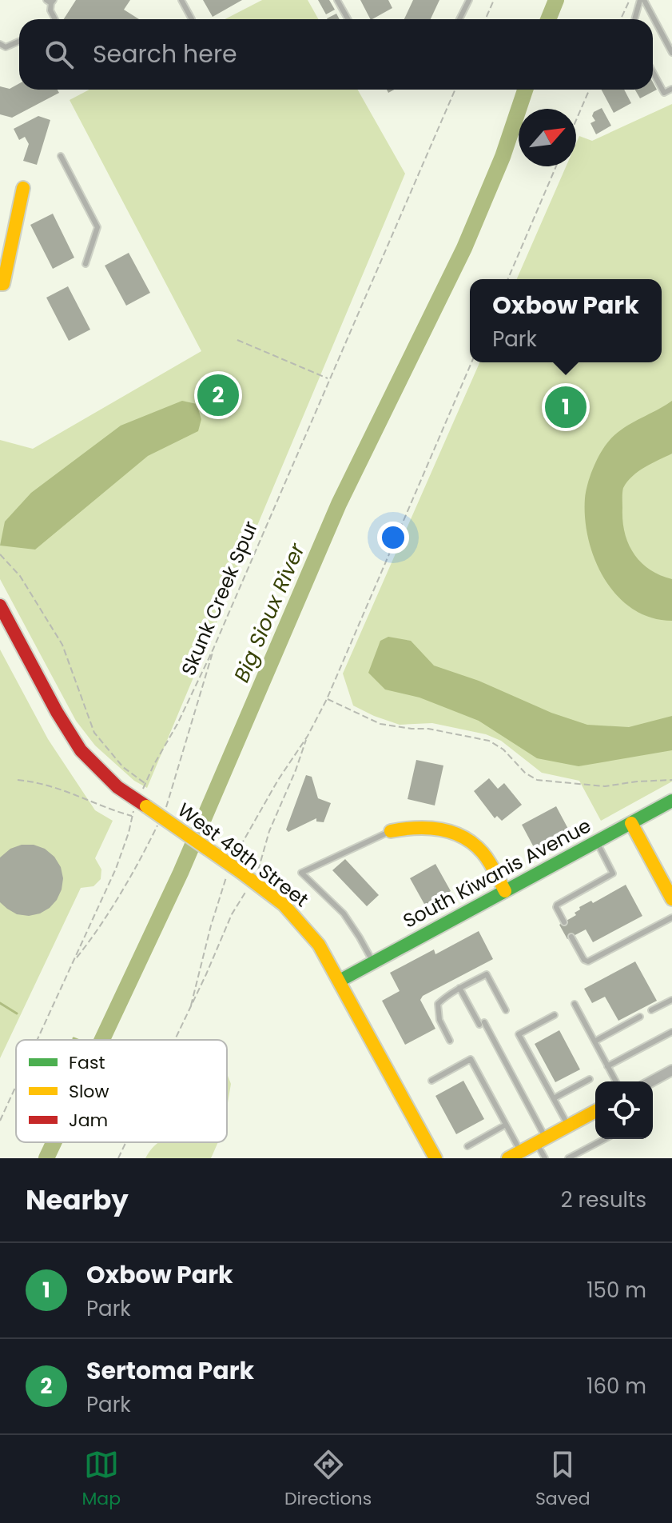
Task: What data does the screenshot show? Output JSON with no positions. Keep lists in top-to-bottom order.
{
  "streets": {
    "street": ["West 49th Street", "South Kiwanis Avenue"],
    "path": ["Skunk Creek Spur"]
  },
  "crossings": [
    ["Skunk Creek Spur", "West 49th Street"],
    ["West 49th Street", "South Kiwanis Avenue"]
  ],
  "water": ["Big Sioux River"],
  "legend": ["Fast", "Slow", "Jam"],
  "north": "top right",
  "page": {
    "search": "Search here",
    "popup": ["Oxbow Park", "Park"],
    "pins": ["2", "1"],
    "heading": ["Nearby", "2 results"],
    "list": [
      {
        "mark": "1",
        "name": "Oxbow Park",
        "note": "Park",
        "value": "150 m"
      },
      {
        "mark": "2",
        "name": "Sertoma Park",
        "note": "Park",
        "value": "160 m"
      }
    ],
    "nav": ["Map", "Directions", "Saved"]
  }
}
